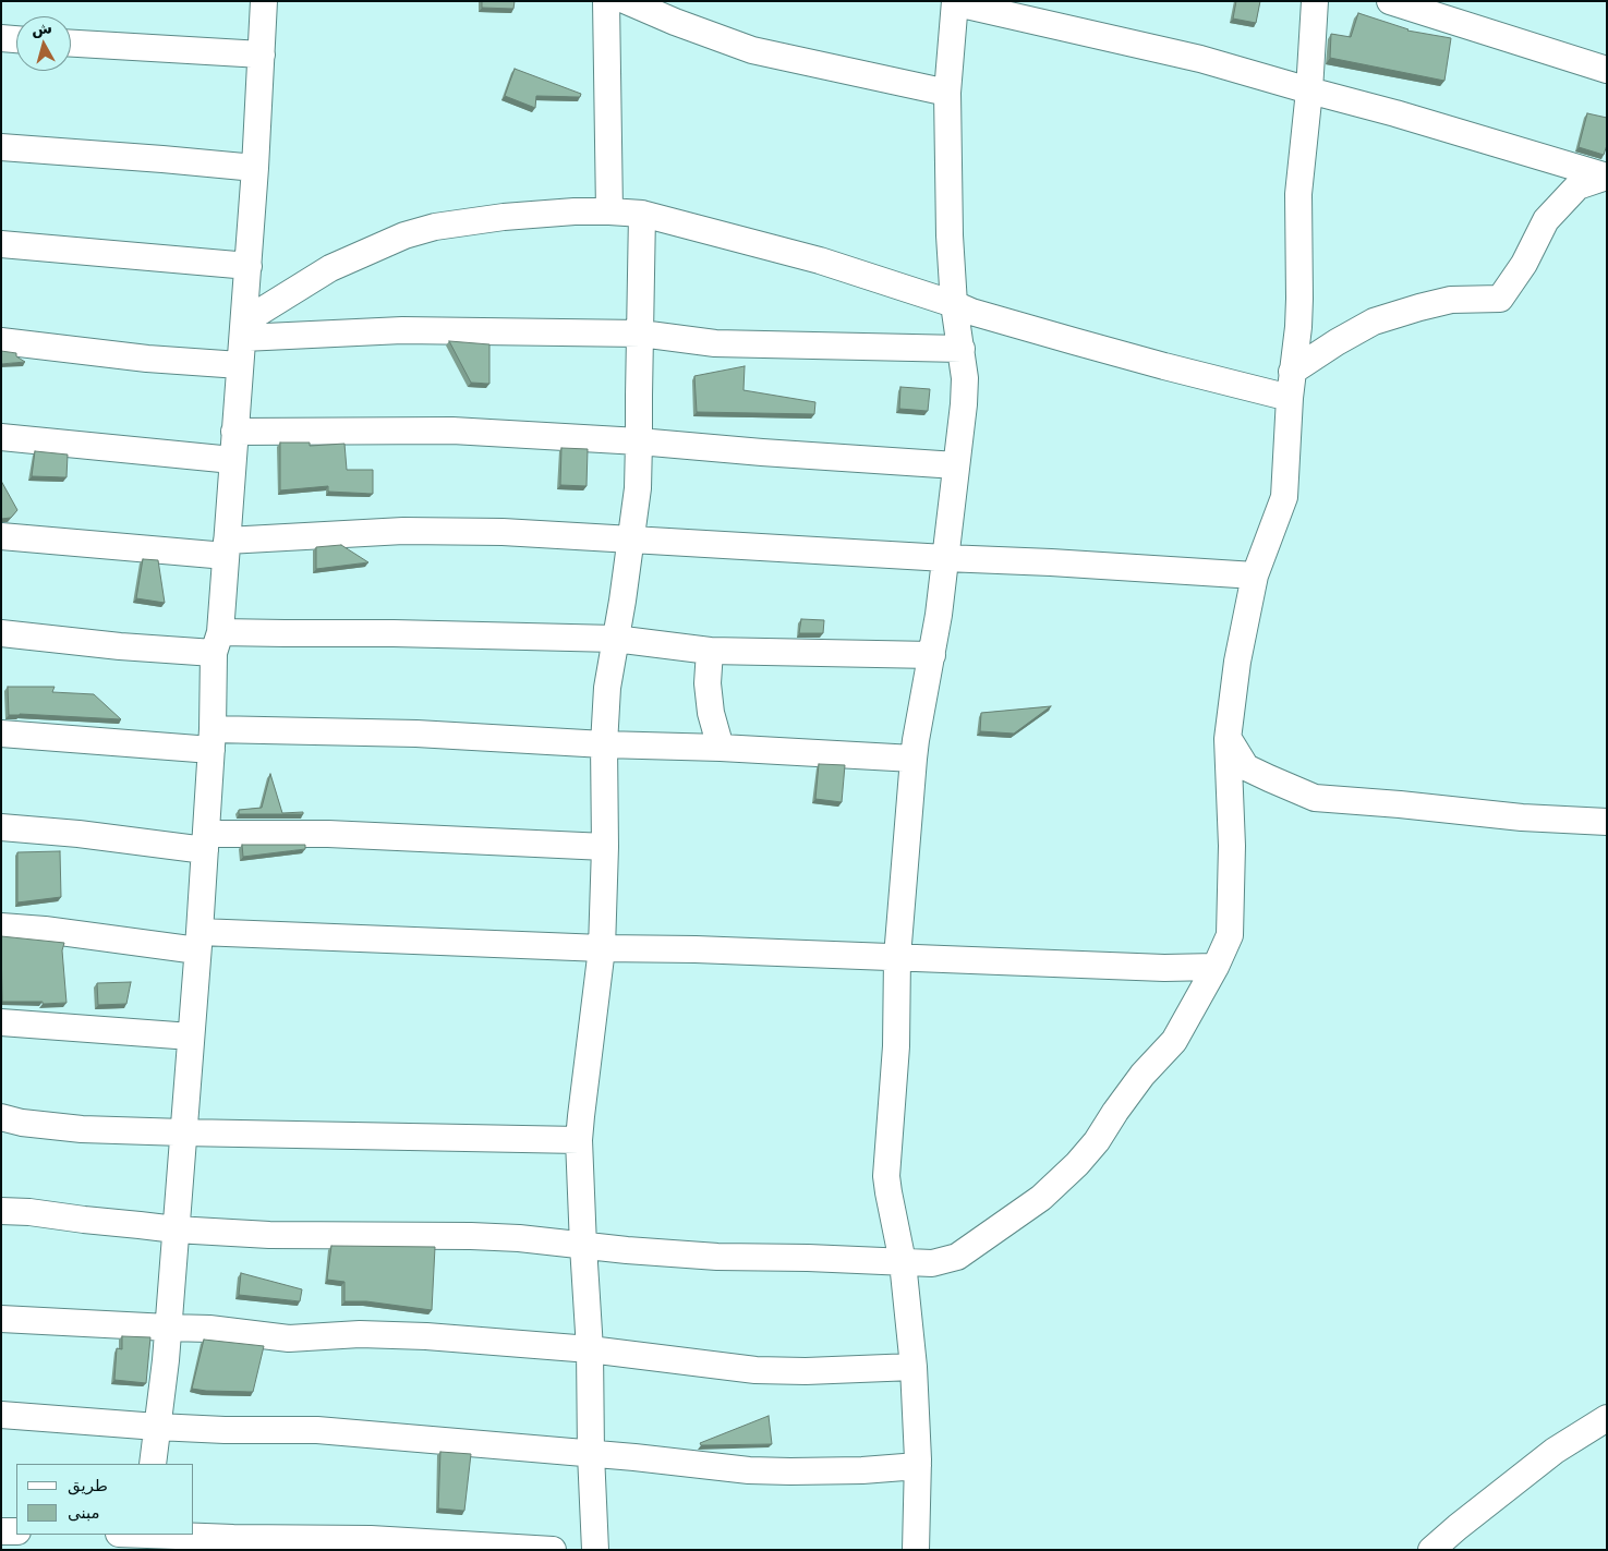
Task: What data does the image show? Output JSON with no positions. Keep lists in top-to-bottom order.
{
  "legend": ["طريق", "مبنى"],
  "north": "top"
}
